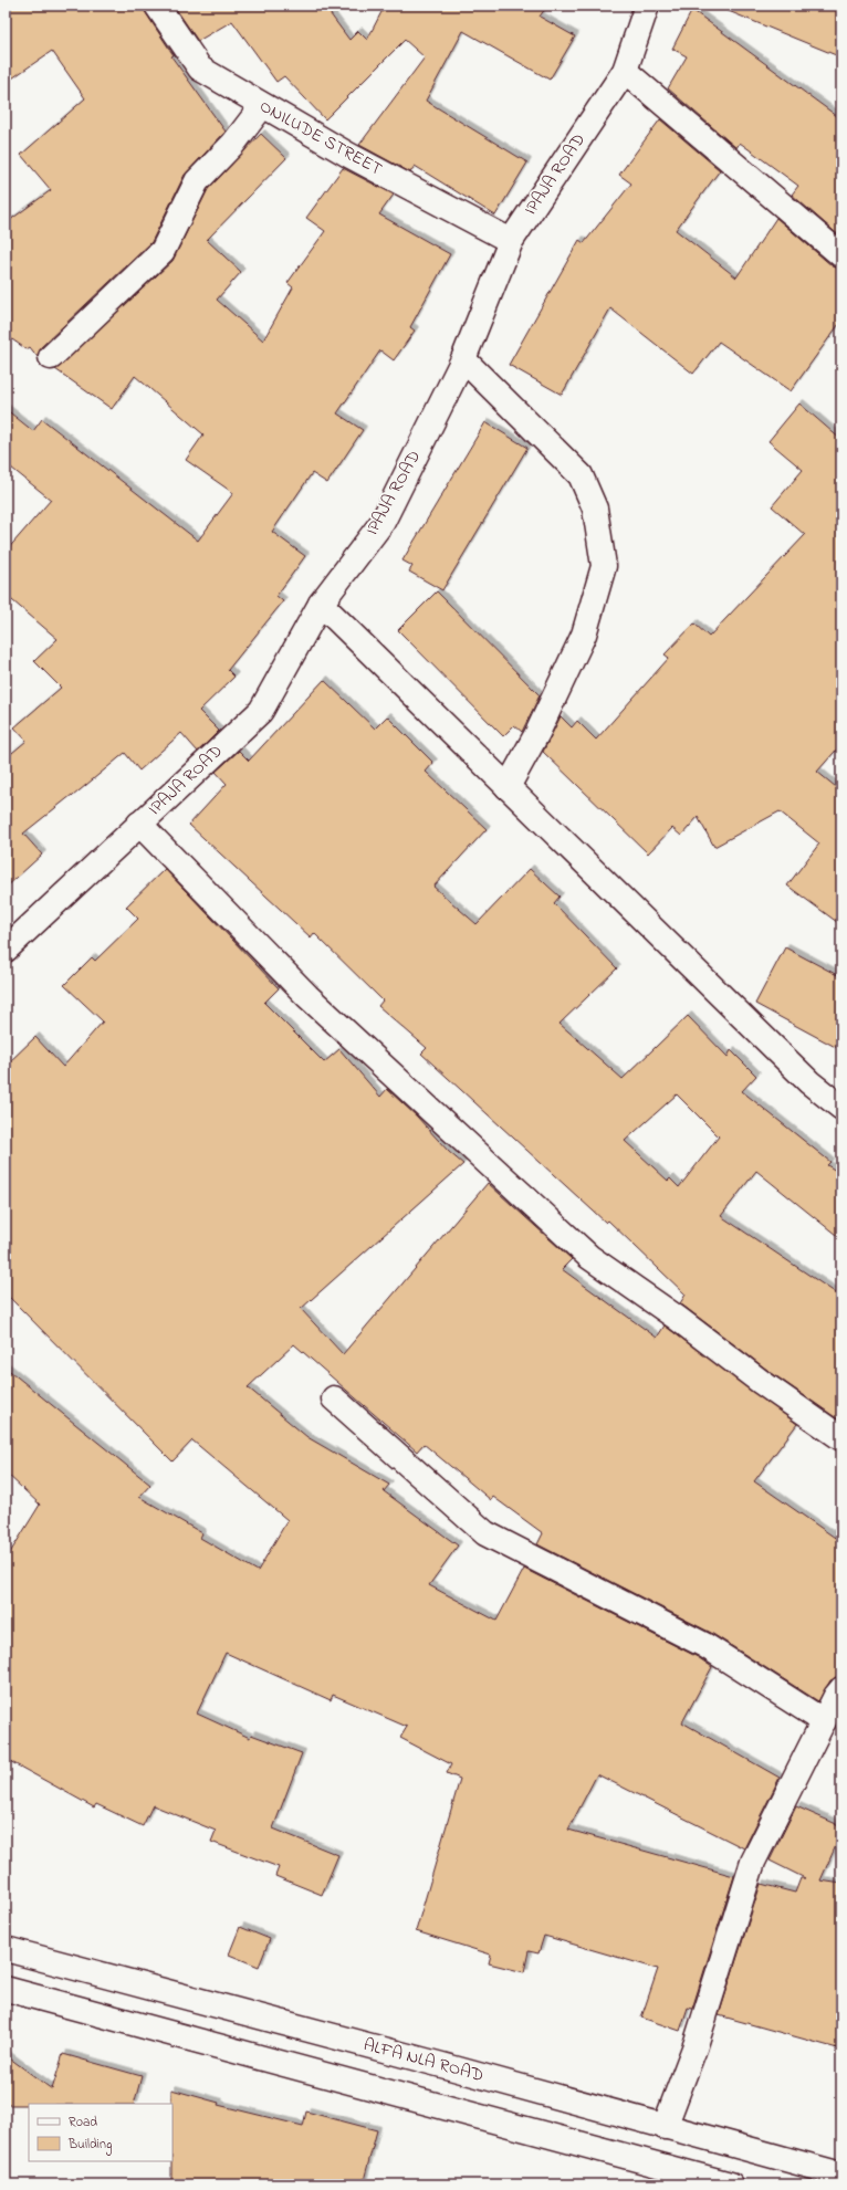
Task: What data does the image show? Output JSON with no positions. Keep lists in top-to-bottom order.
{
  "streets": {
    "street": ["ONILUDE STREET", "IPAJA ROAD", "ALFA NLA ROAD"]
  },
  "crossings": [
    ["ONILUDE STREET", "IPAJA ROAD"]
  ],
  "legend": ["Road", "Building"]
}
